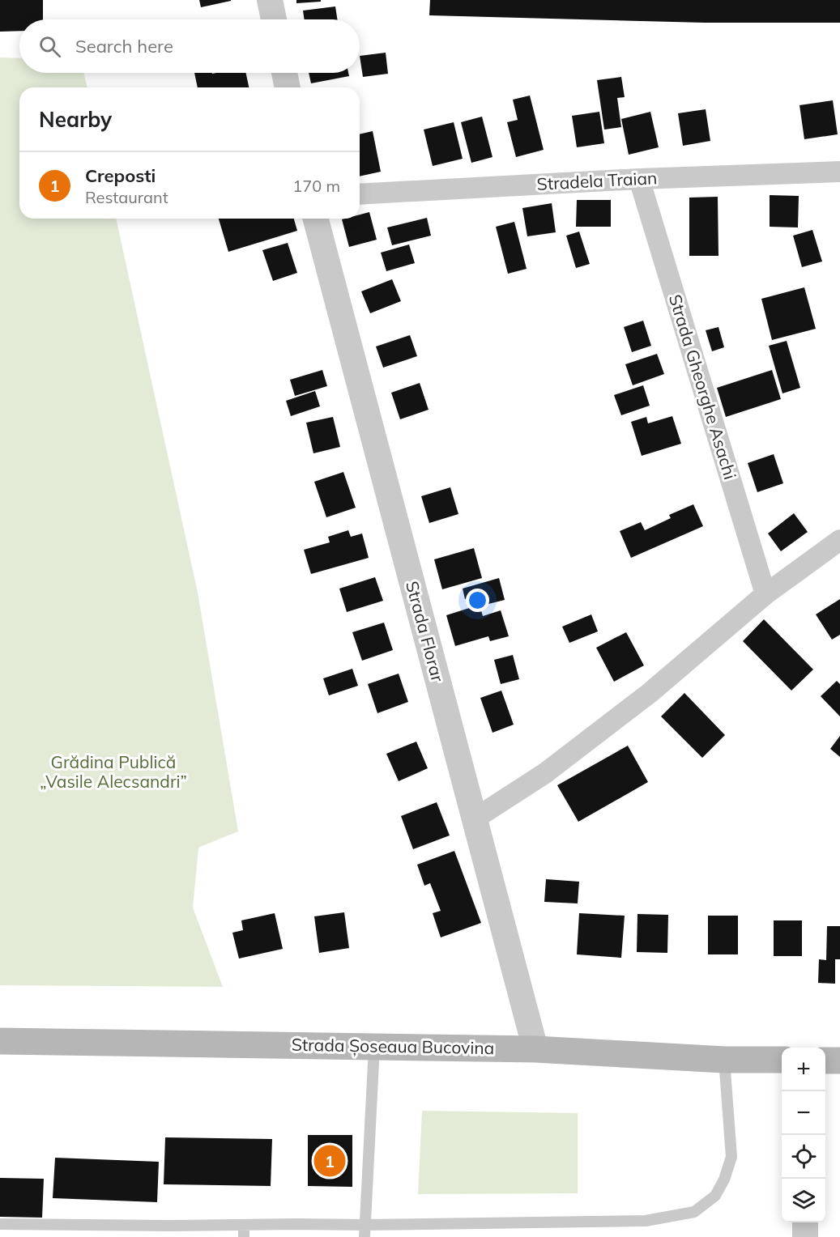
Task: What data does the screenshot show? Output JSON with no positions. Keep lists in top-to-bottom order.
{
  "streets": {
    "main road": ["Strada Șoseaua Bucovina"],
    "street": ["Stradela Traian", "Strada Gheorghe Asachi", "Strada Florar"]
  },
  "crossings": [
    ["Stradela Traian", "Strada Gheorghe Asachi"],
    ["Strada Florar", "Strada Șoseaua Bucovina"]
  ],
  "parks": ["Grădina Publică „Vasile Alecsandri”"],
  "page": {
    "search": "Search here",
    "heading": "Nearby",
    "list": [
      {
        "mark": "1",
        "name": "Creposti",
        "note": "Restaurant",
        "value": "170 m"
      }
    ],
    "map_buttons": ["+", "−"],
    "pins": "1"
  }
}
